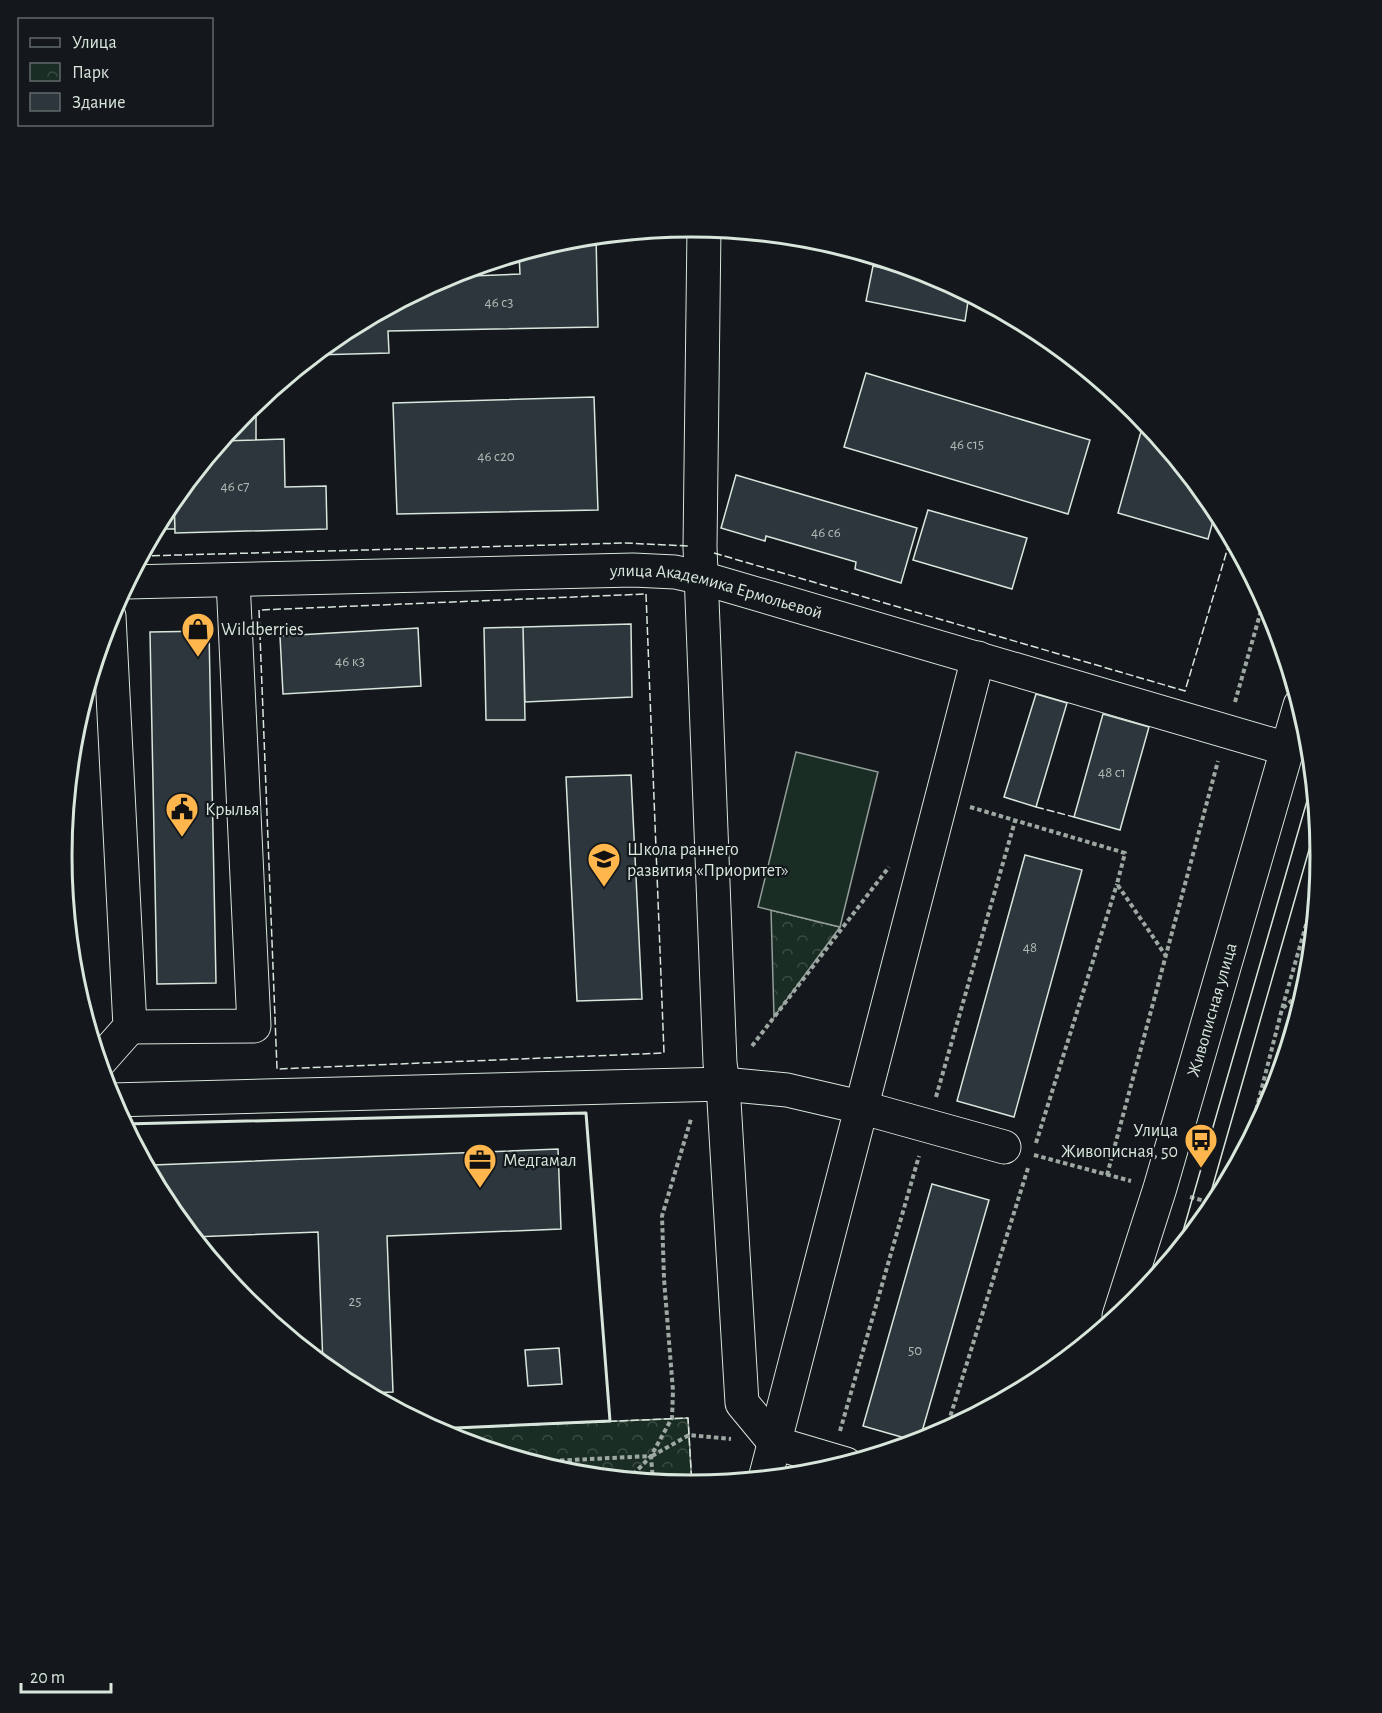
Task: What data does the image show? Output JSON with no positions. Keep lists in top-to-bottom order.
{
  "streets": {
    "street": ["улица Академика Ермольевой", "Живописная улица"]
  },
  "crossings": [
    ["улица Академика Ермольевой", "Живописная улица"]
  ],
  "places": {
    "shop": ["Wildberries"],
    "public building": ["Крылья"],
    "school or university": ["Школа раннего развития «Приоритет»"],
    "bus stop": ["Улица Живописная, 50"],
    "office": ["Медгамал"]
  },
  "house_numbers": [
    "46 с3",
    "46 с15",
    "46 с20",
    "46 с7",
    "46 с6",
    "46 к3",
    "48 с1",
    "48",
    "25",
    "50"
  ],
  "legend": ["Улица", "Парк", "Здание"],
  "scale_bar": "20 m"
}
